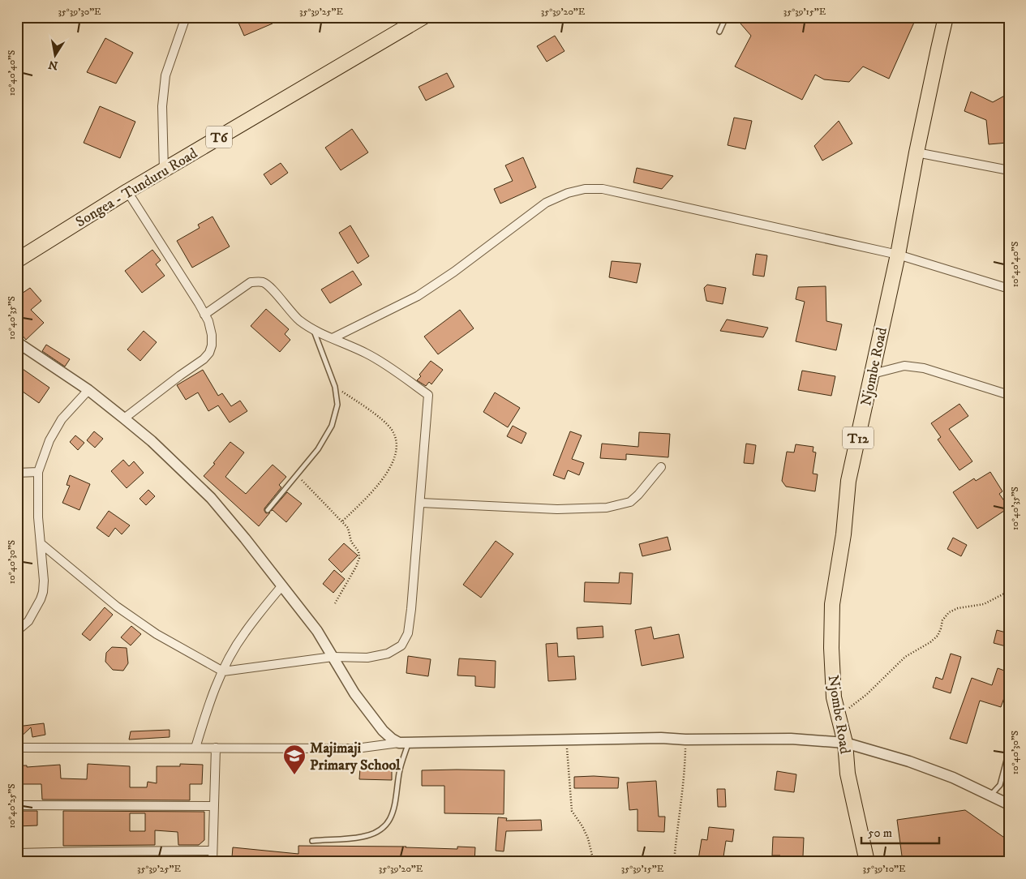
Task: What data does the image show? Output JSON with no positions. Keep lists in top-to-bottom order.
{
  "streets": {
    "highway": [
      "T6",
      "Songea - Tunduru Road",
      "Njombe Road",
      "T12"
    ]
  },
  "places": {
    "school or university": ["Majimaji Primary School"]
  },
  "scale_bar": "50 m",
  "north": "bottom",
  "coordinates": [
    "35°39'30\"E",
    "35°39'25\"E",
    "35°39'20\"E",
    "35°39'15\"E",
    "10°40'40\"S",
    "10°40'35\"S",
    "10°40'30\"S",
    "10°40'25\"S",
    "35°39'10\"E"
  ]
}
